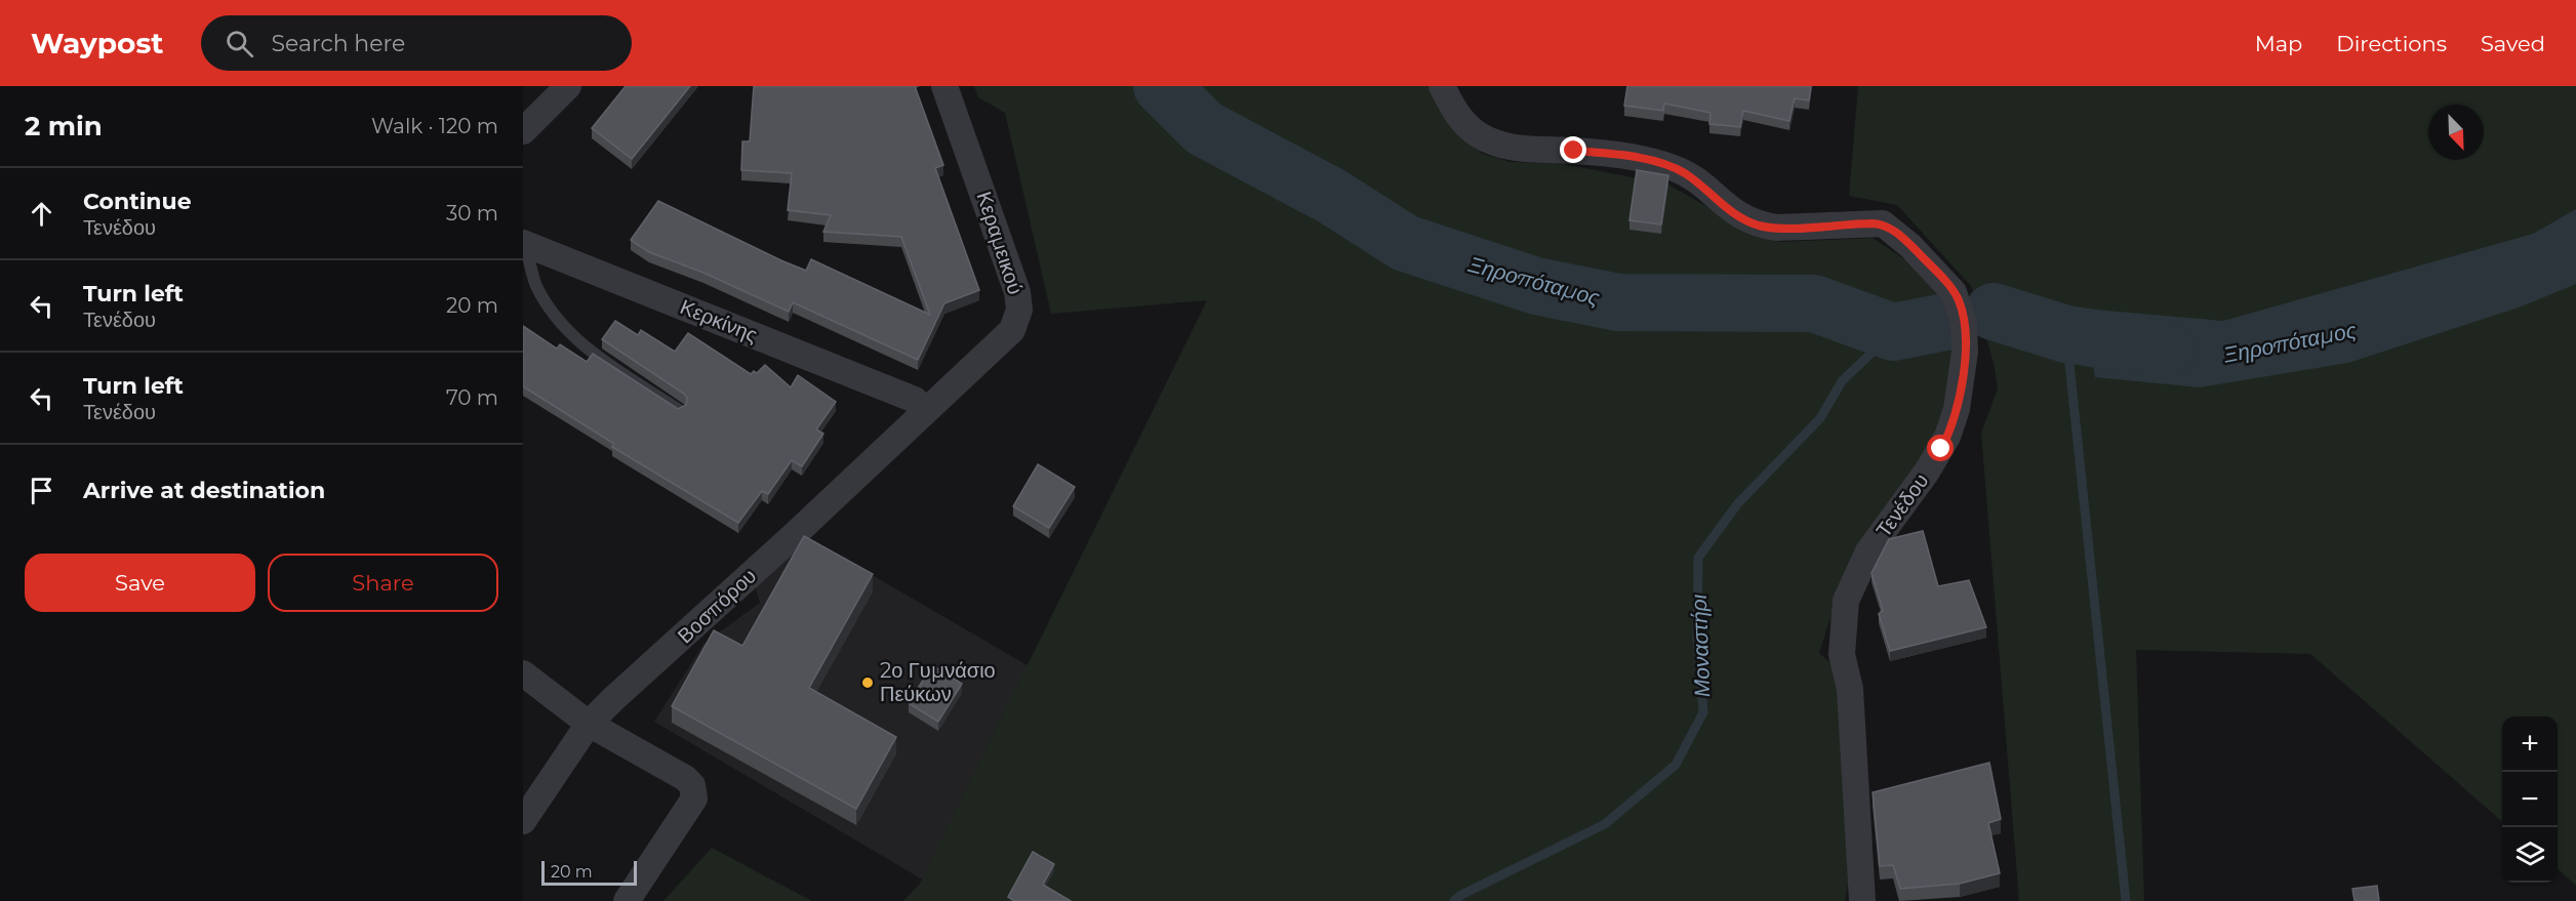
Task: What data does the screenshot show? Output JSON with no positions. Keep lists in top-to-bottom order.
{
  "streets": {
    "street": [
      "Κεραμεικού",
      "Κερκίνης",
      "Τενέδου",
      "Βοσπόρου"
    ]
  },
  "crossings": [
    ["Κεραμεικού", "Κερκίνης"],
    ["Κεραμεικού", "Βοσπόρου"],
    ["Κερκίνης", "Βοσπόρου"]
  ],
  "water": ["Ξηροπόταμος", "Μοναστήρι"],
  "places": ["2ο Γυμνάσιο Πεύκων"],
  "scale_bar": "20 m",
  "north": "bottom right",
  "page": {
    "header": "Waypost",
    "search": "Search here",
    "nav": ["Map", "Directions", "Saved"],
    "heading": ["2 min", "Walk · 120 m"],
    "list": [
      ["Continue", "Τενέδου", "30 m"],
      ["Turn left", "Τενέδου", "20 m"],
      ["Turn left", "Τενέδου", "70 m"],
      "Arrive at destination"
    ],
    "buttons": ["Save", "Share"],
    "map_buttons": ["+", "−"],
    "scale": "20 m"
  }
}
